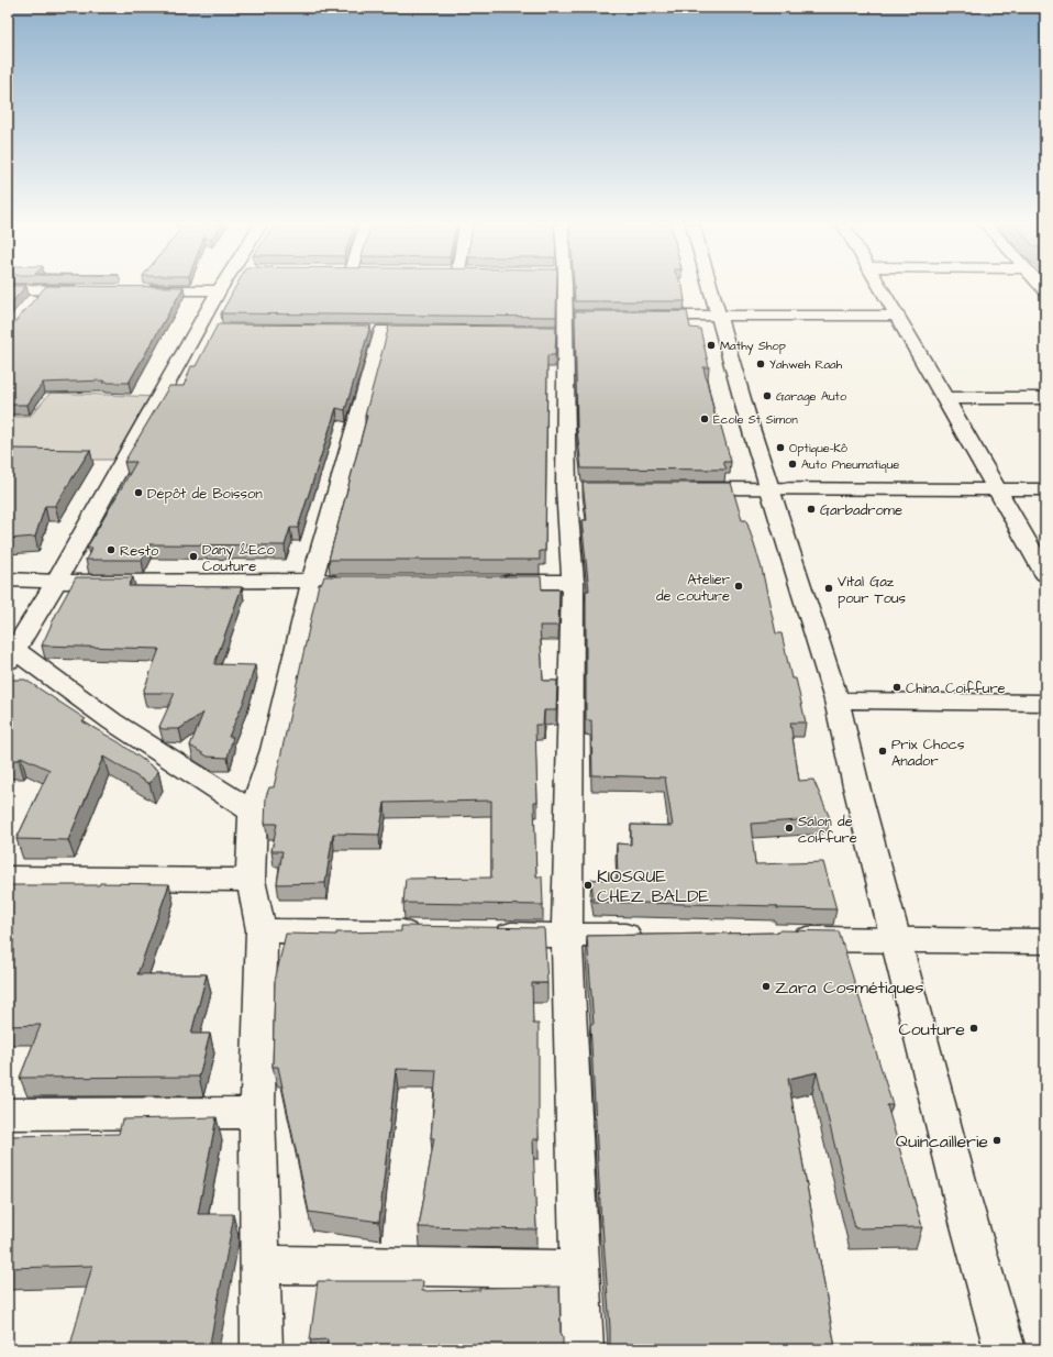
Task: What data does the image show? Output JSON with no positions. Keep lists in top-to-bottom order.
{
  "places": [
    "Mathy Shop",
    "Yahweh Raah",
    "Garage Auto",
    "École St Simon",
    "Optique-Kô",
    "Auto Pneumatique",
    "Dépôt de Boisson",
    "Garbadrome",
    "Resto",
    "Dany &Eco Couture",
    "Atelier de couture",
    "Vital Gaz pour Tous",
    "China Coiffure",
    "Prix Chocs Anador",
    "Salon de coiffure",
    "KIOSQUE CHEZ BALDE",
    "Zara Cosmétiques",
    "Couture",
    "Quincaillerie"
  ]
}
